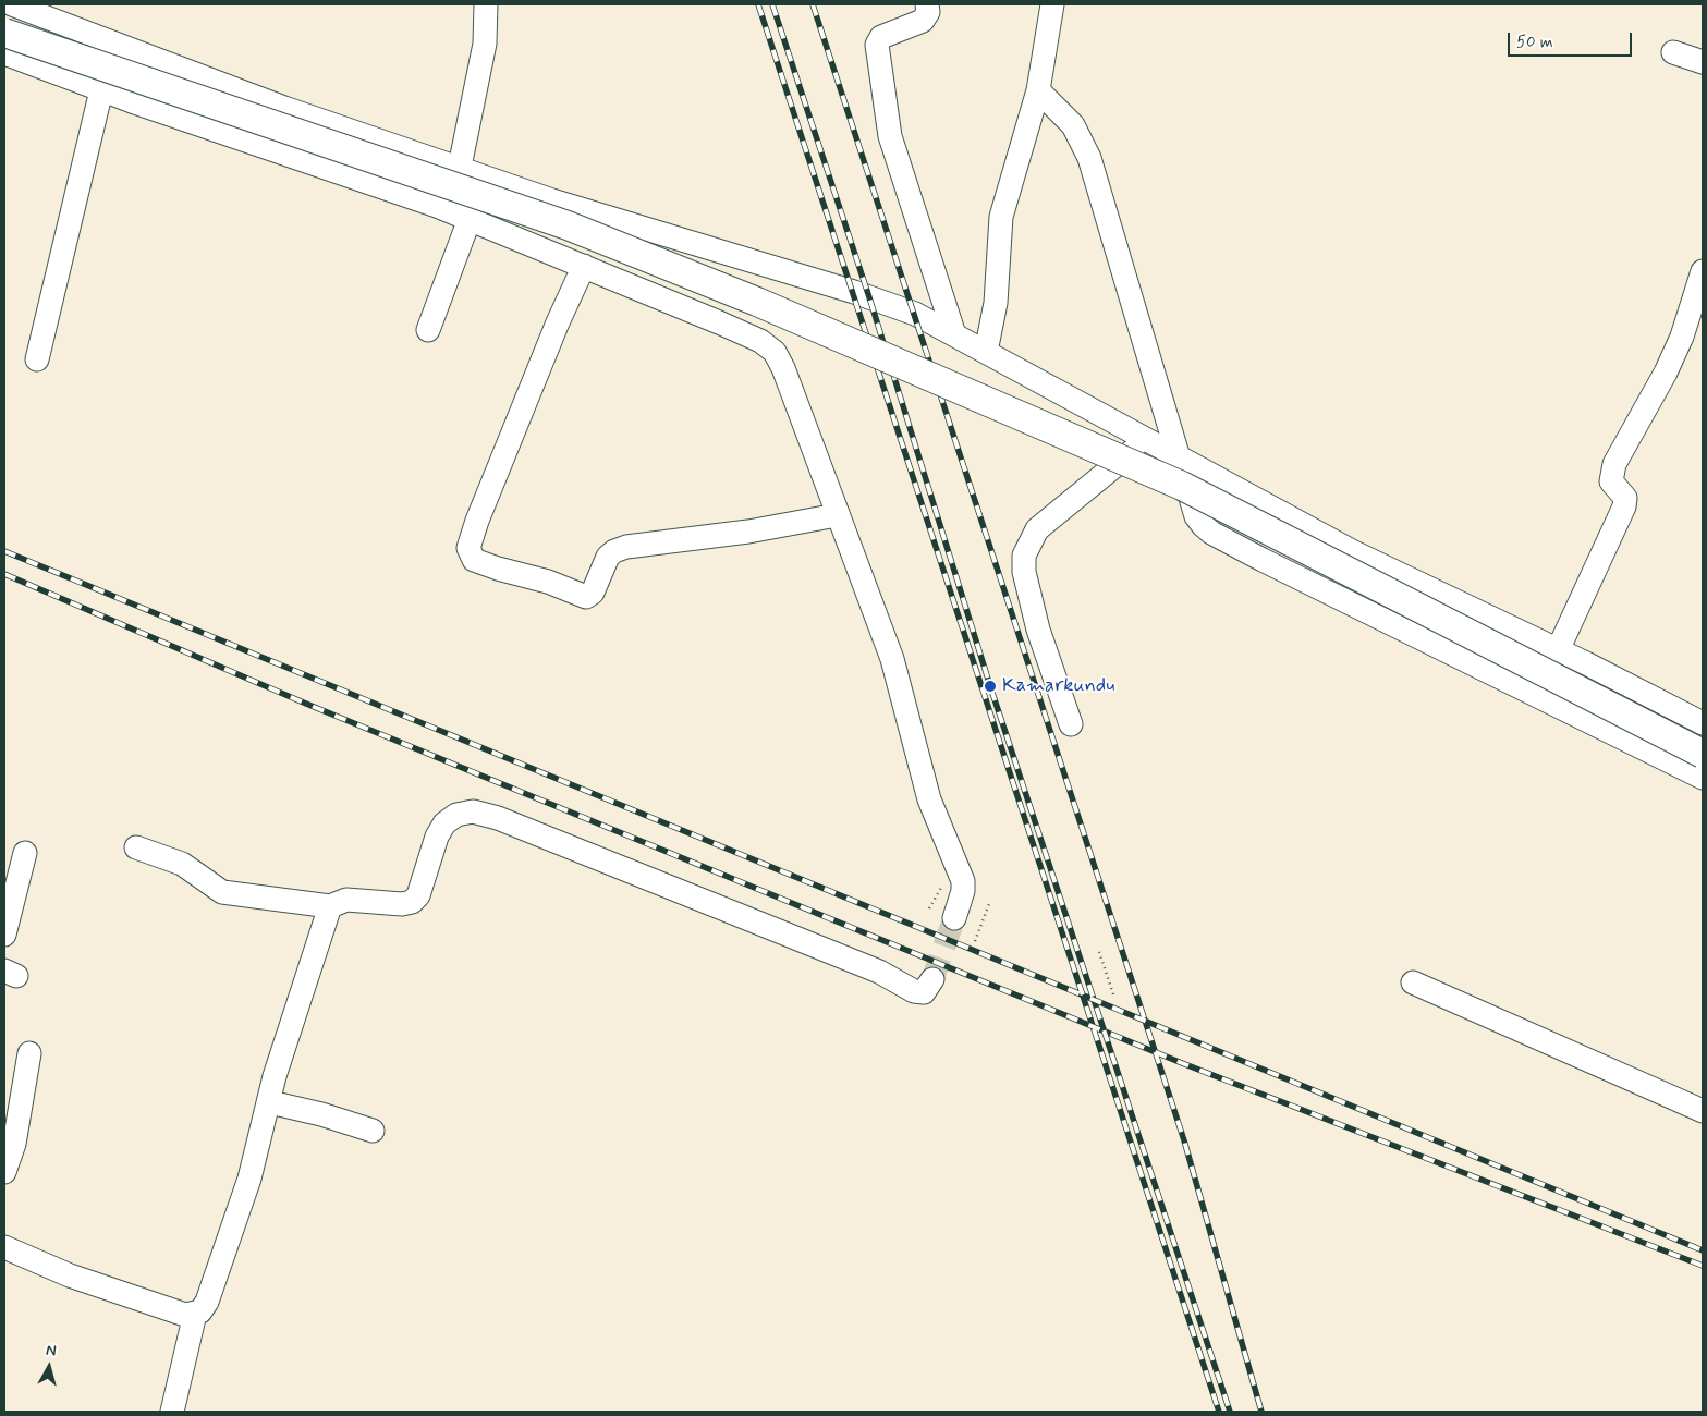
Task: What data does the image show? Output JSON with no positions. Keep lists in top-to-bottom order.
{
  "places": ["Kamarkundu"],
  "scale_bar": "50 m",
  "north": "top"
}
